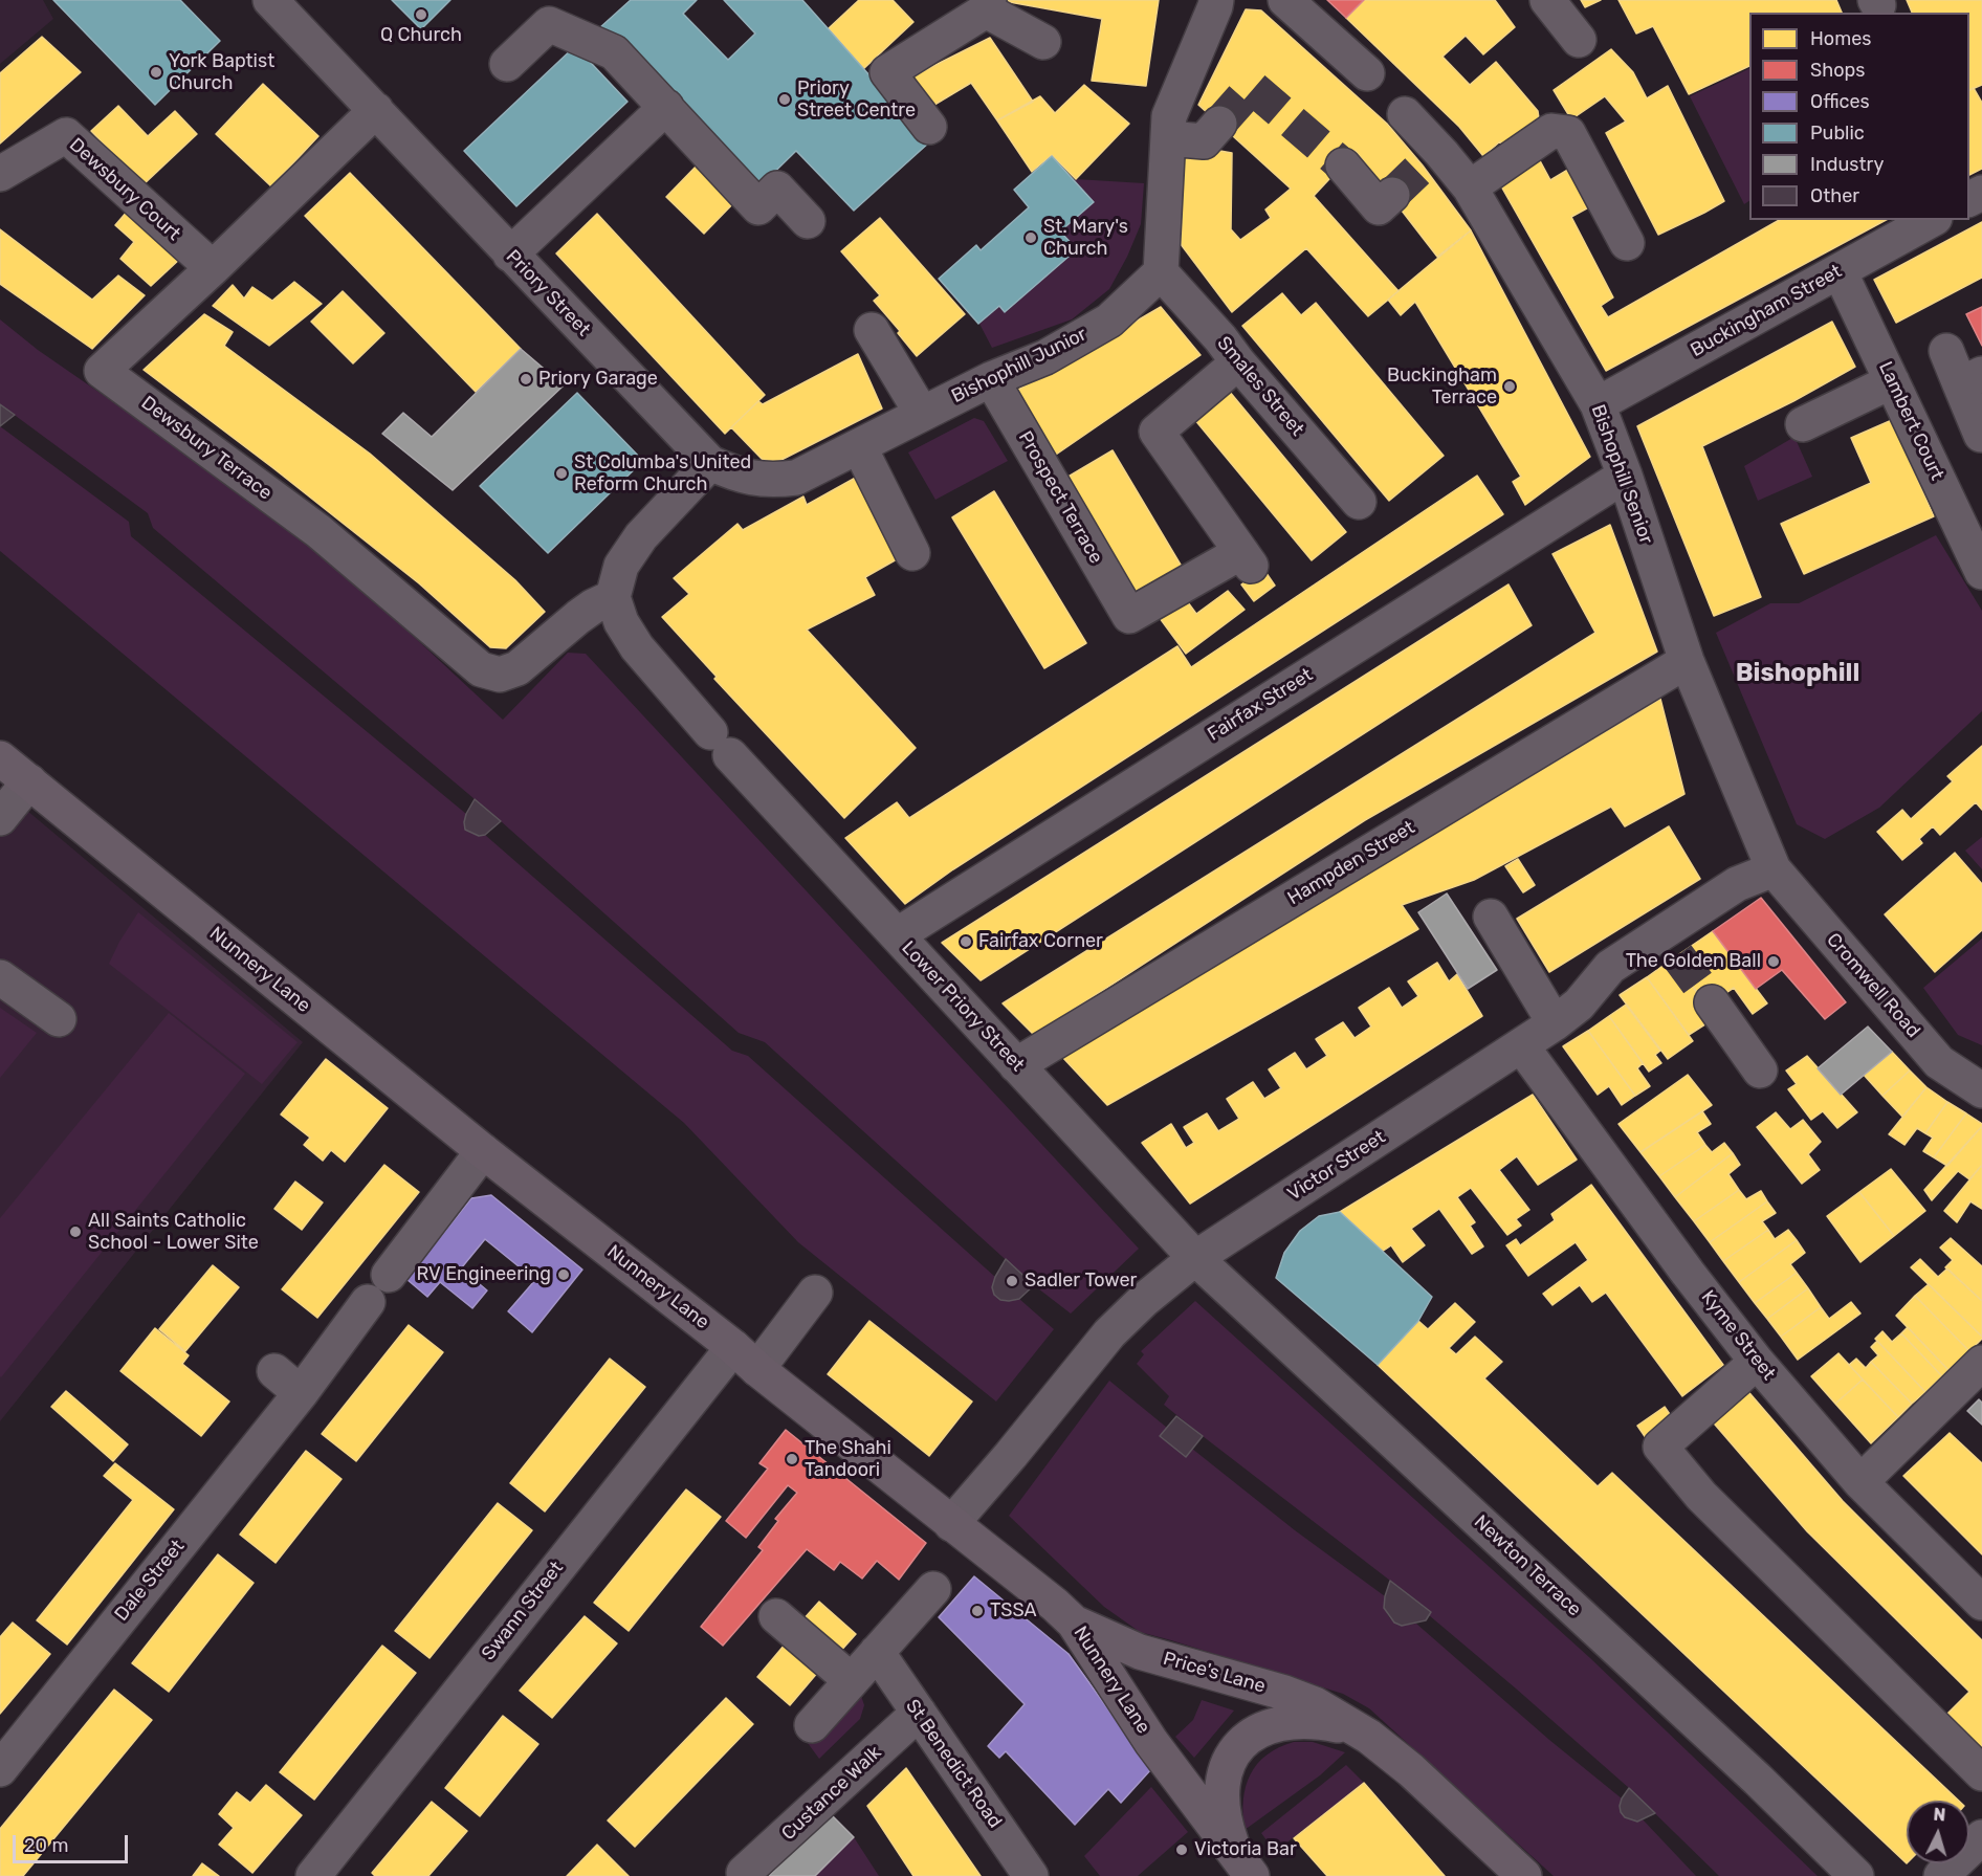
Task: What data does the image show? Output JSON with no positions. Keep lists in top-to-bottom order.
{
  "streets": {
    "main road": ["Nunnery Lane", "Price's Lane"],
    "street": [
      "Dewsbury Court",
      "Priory Street",
      "Buckingham Street",
      "Bishophill Junior",
      "Smales Street",
      "Lambert Court",
      "Dewsbury Terrace",
      "Bishophill Senior",
      "Prospect Terrace",
      "Fairfax Street",
      "Hampden Street",
      "Cromwell Road",
      "Lower Priory Street",
      "Victor Street",
      "Kyme Street",
      "Newton Terrace",
      "Dale Street",
      "Swann Street",
      "St Benedict Road",
      "Custance Walk"
    ]
  },
  "crossings": [
    ["Dewsbury Court", "Dewsbury Terrace"],
    ["Priory Street", "Bishophill Junior"],
    ["Priory Street", "Dewsbury Terrace"],
    ["Buckingham Street", "Lambert Court"],
    ["Buckingham Street", "Bishophill Senior"],
    ["Bishophill Junior", "Smales Street"],
    ["Bishophill Junior", "Prospect Terrace"],
    ["Smales Street", "Prospect Terrace"],
    ["Dewsbury Terrace", "Lower Priory Street"],
    ["Bishophill Senior", "Fairfax Street"],
    ["Bishophill Senior", "Hampden Street"],
    ["Bishophill Senior", "Cromwell Road"],
    ["Bishophill Senior", "Victor Street"],
    ["Fairfax Street", "Lower Priory Street"],
    ["Hampden Street", "Lower Priory Street"],
    ["Nunnery Lane", "Victor Street"],
    ["Nunnery Lane", "Swann Street"],
    ["Nunnery Lane", "Price's Lane"],
    ["Cromwell Road", "Victor Street"],
    ["Lower Priory Street", "Victor Street"],
    ["Lower Priory Street", "Newton Terrace"],
    ["Victor Street", "Kyme Street"],
    ["Victor Street", "Newton Terrace"],
    ["St Benedict Road", "Custance Walk"]
  ],
  "districts": ["Bishophill"],
  "places": [
    "Q Church",
    "York Baptist Church",
    "Priory Street Centre",
    "St. Mary's Church",
    "Priory Garage",
    "Buckingham Terrace",
    "St Columba's United Reform Church",
    "Fairfax Corner",
    "The Golden Ball",
    "All Saints Catholic School - Lower Site",
    "RV Engineering",
    "Sadler Tower",
    "The Shahi Tandoori",
    "TSSA",
    "Victoria Bar"
  ],
  "legend": [
    "Homes",
    "Shops",
    "Offices",
    "Public",
    "Industry",
    "Other"
  ],
  "scale_bar": "20 m",
  "north": "top"
}
